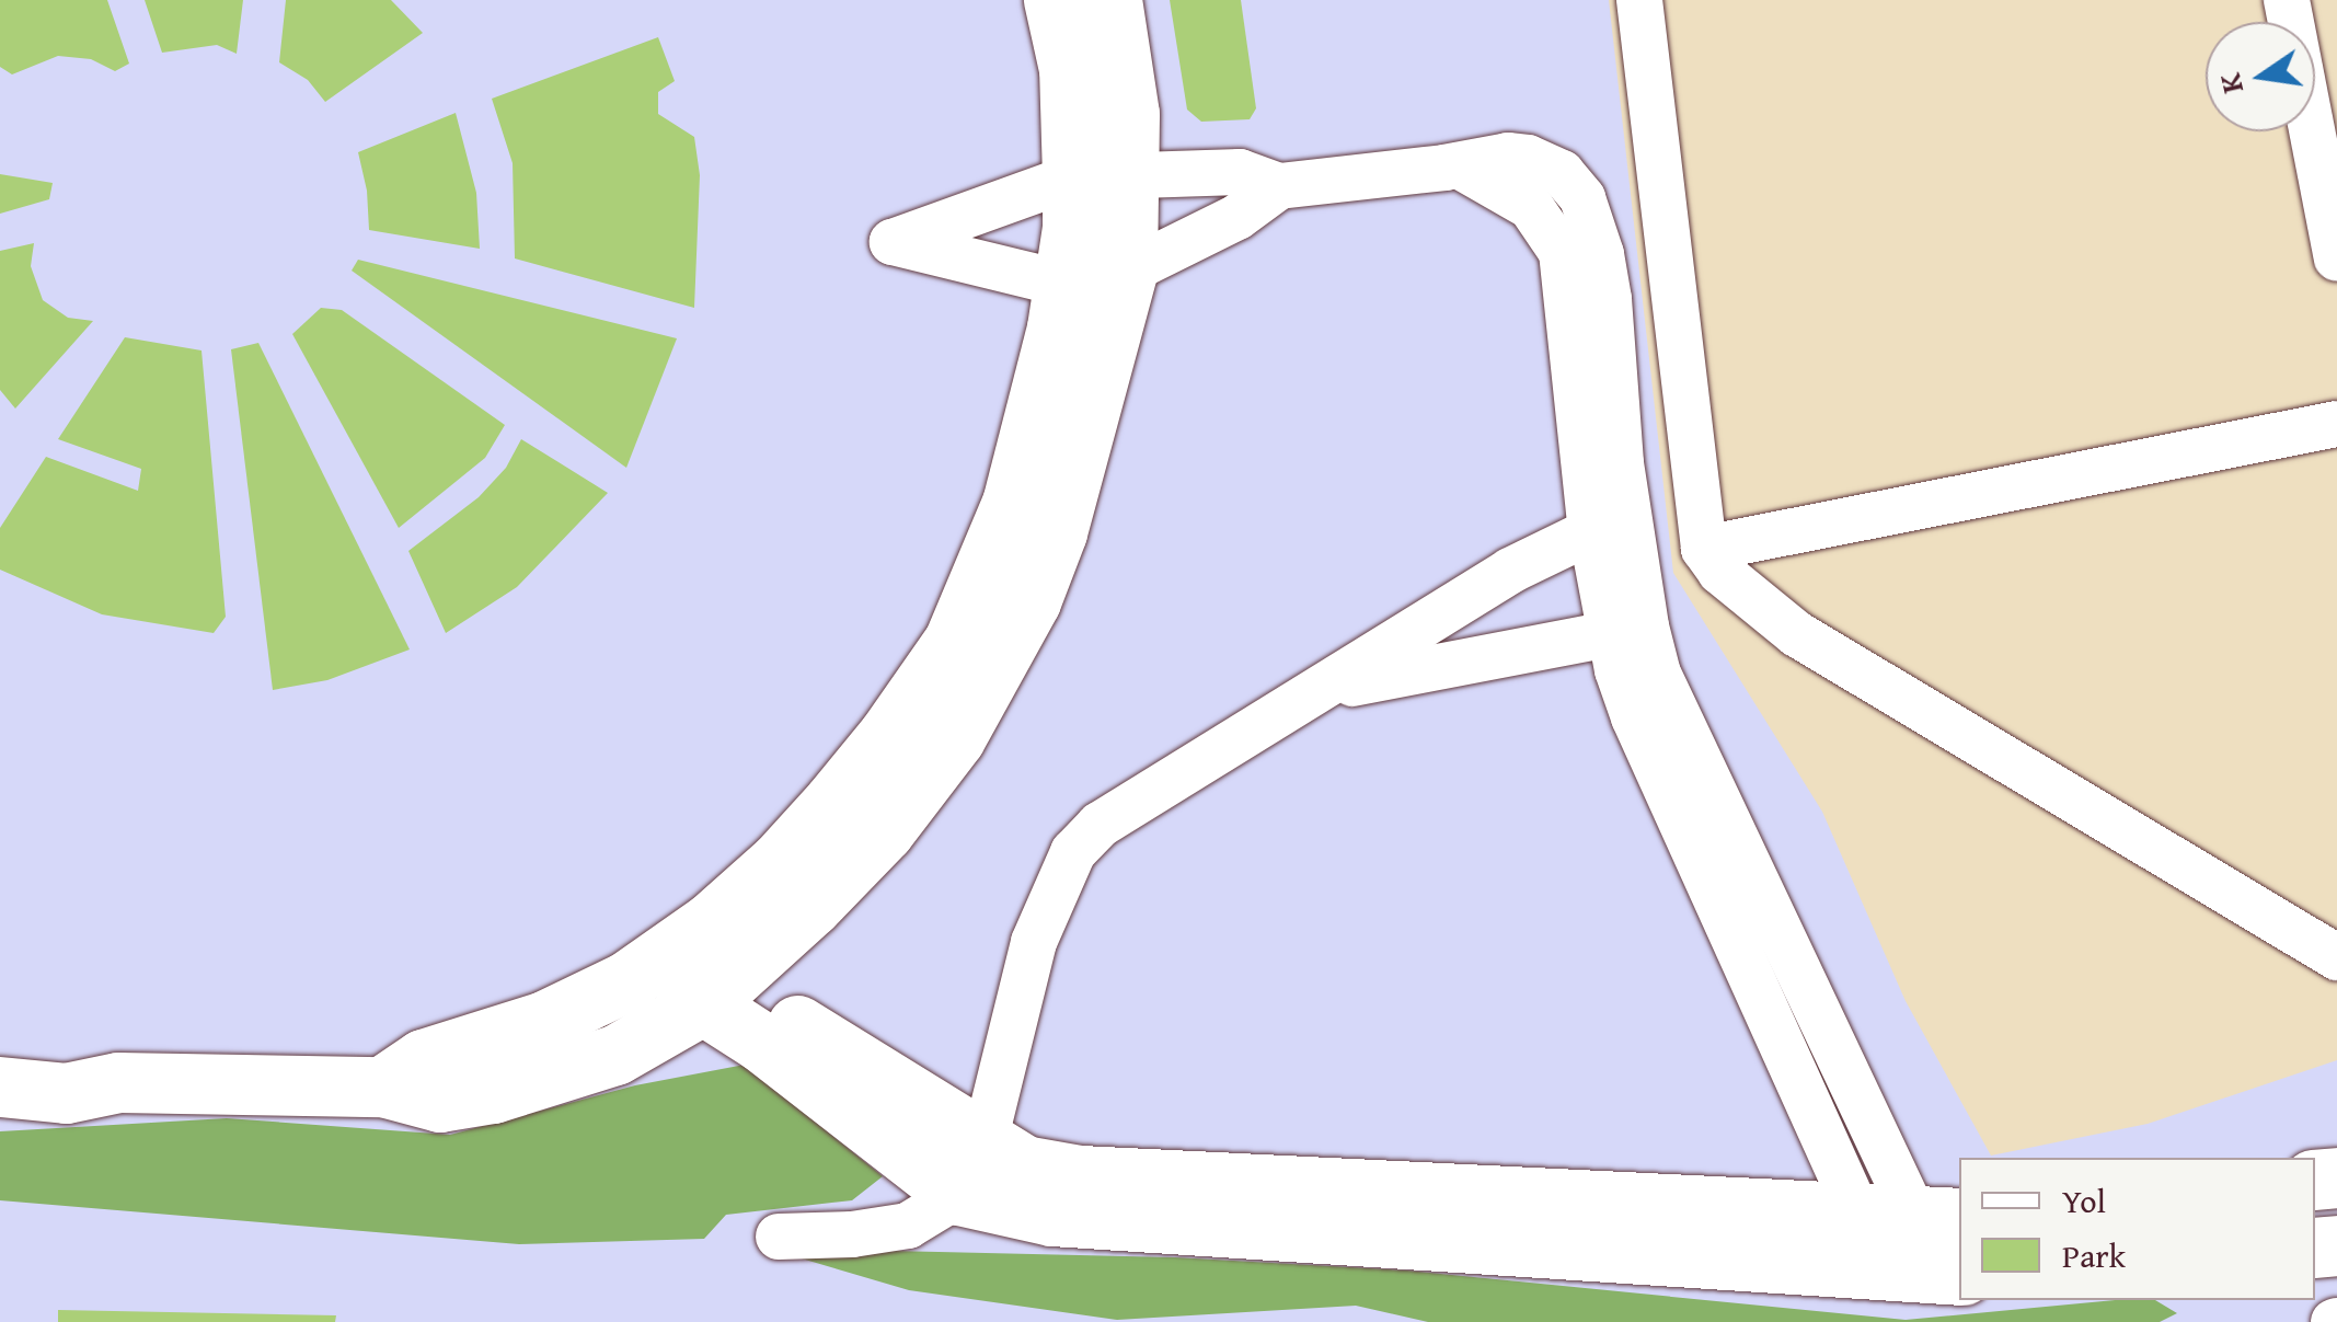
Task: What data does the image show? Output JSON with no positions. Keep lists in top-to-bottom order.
{
  "legend": ["Yol", "Park"],
  "north": "left"
}
